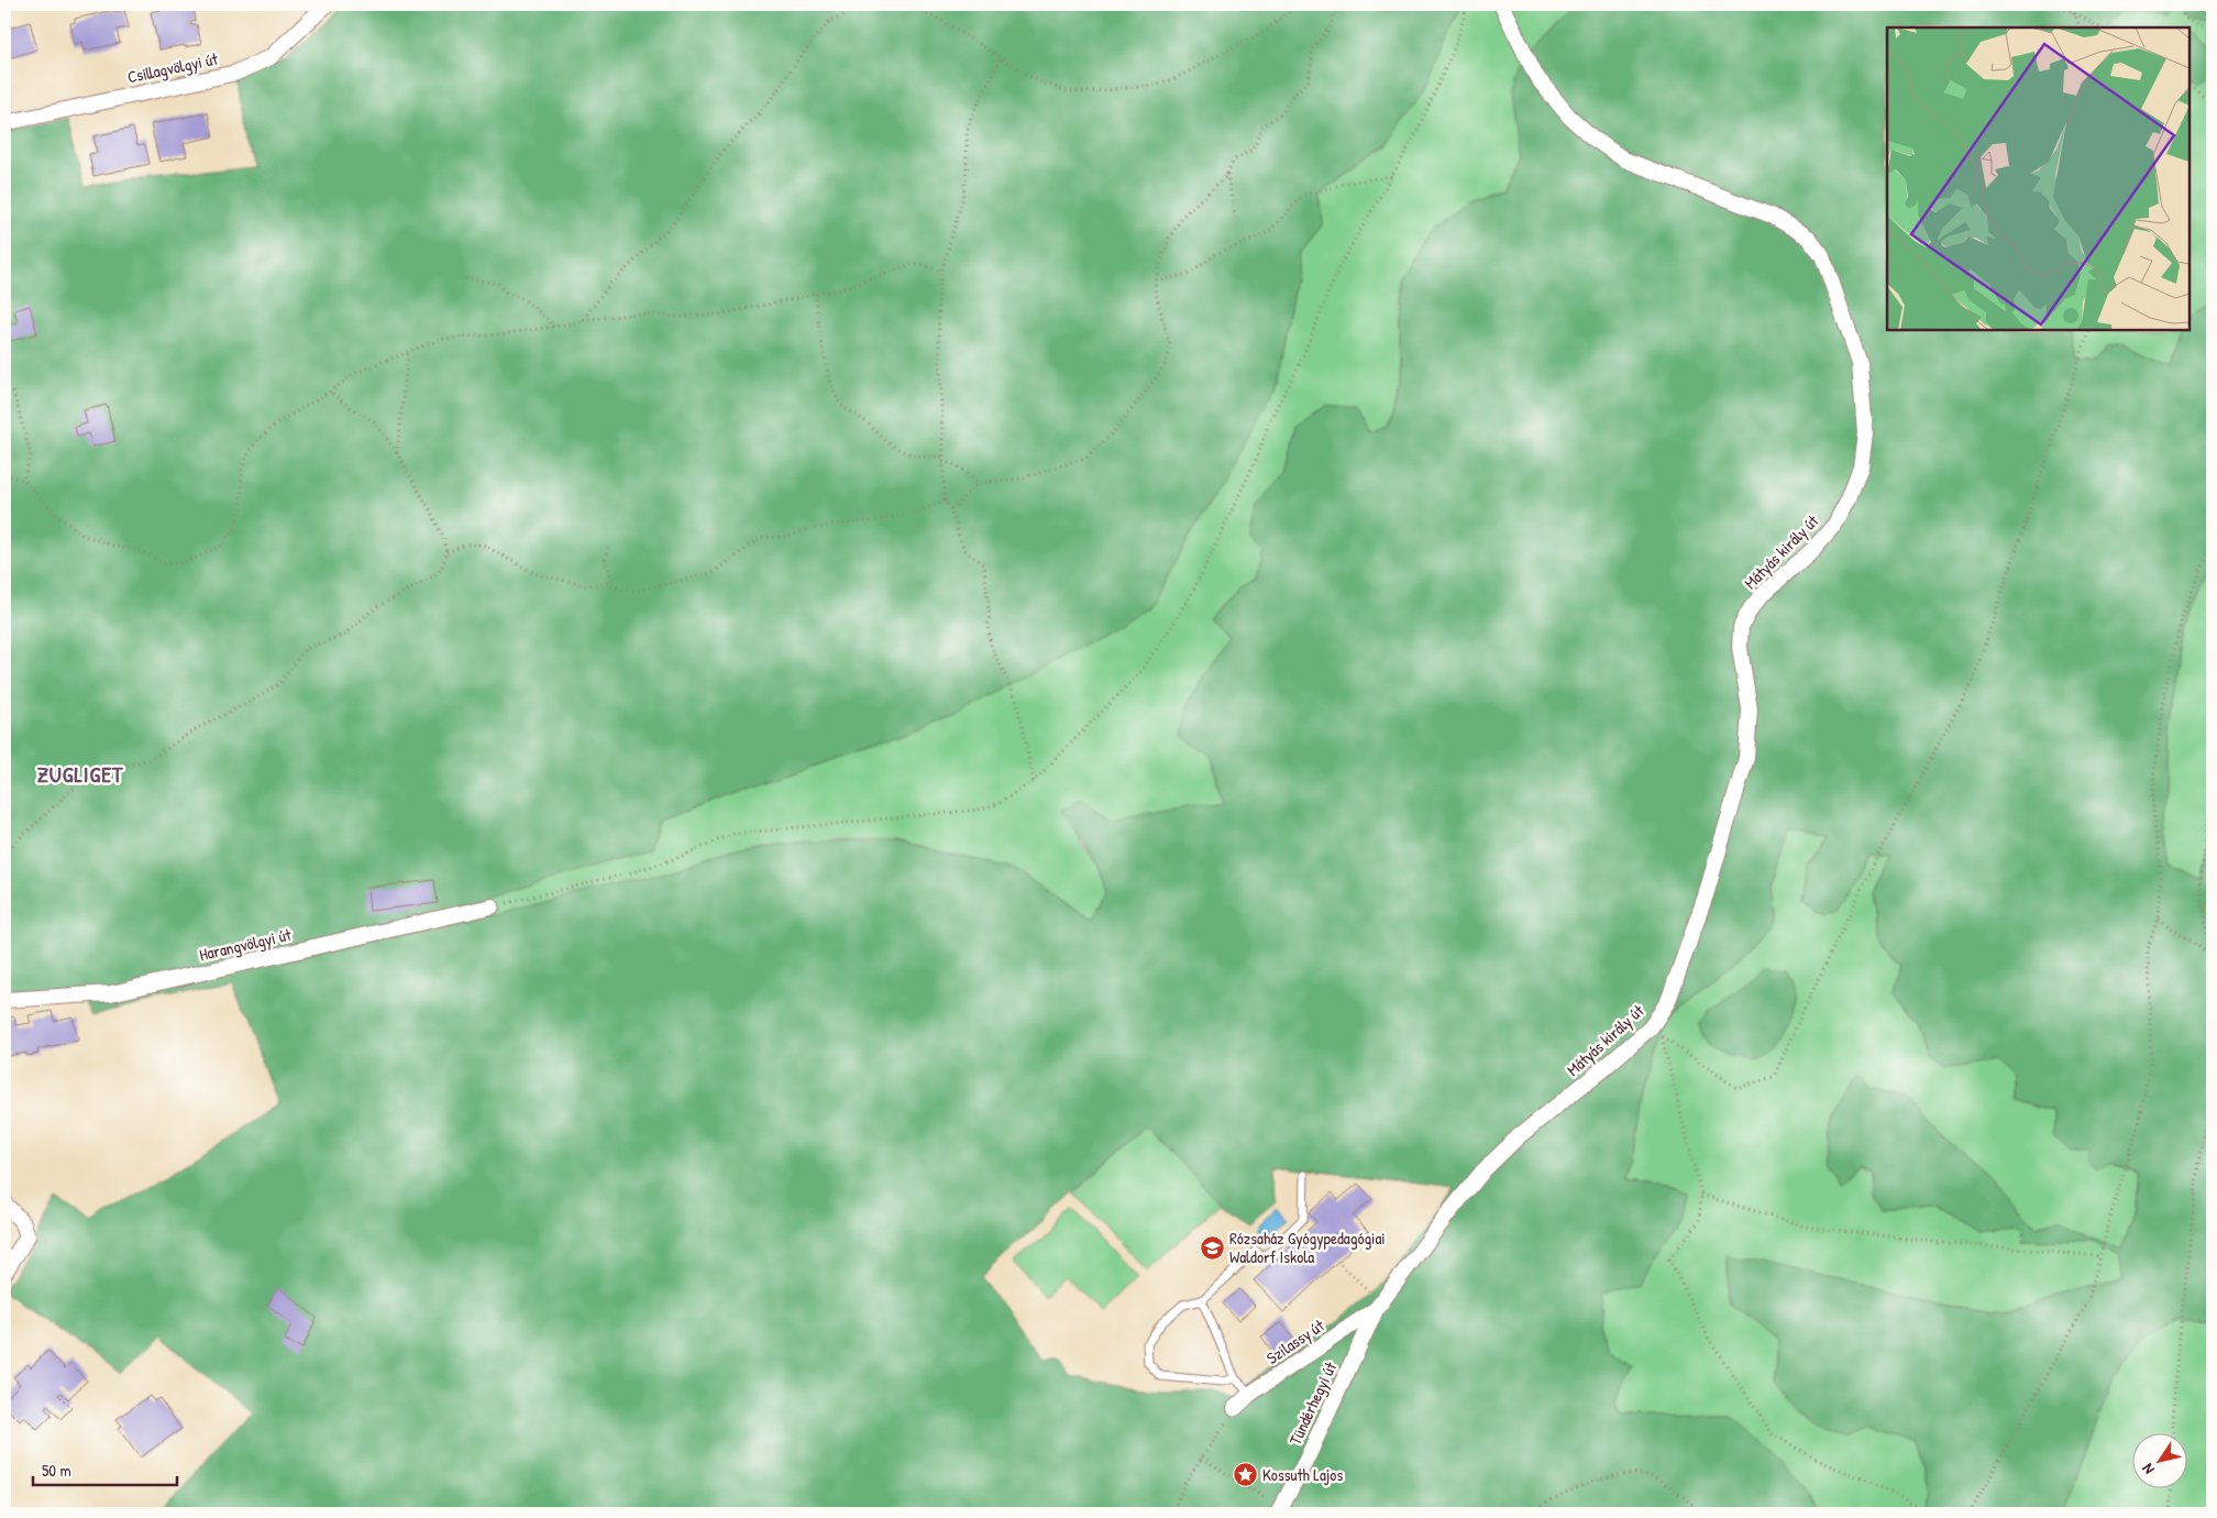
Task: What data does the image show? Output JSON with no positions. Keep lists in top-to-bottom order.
{
  "streets": {
    "street": [
      "Csillagvölgyi út",
      "Mátyás király út",
      "Harangvölgyi út",
      "Szilassy út",
      "Tündérhegyi út"
    ]
  },
  "crossings": [
    ["Mátyás király út", "Szilassy út"],
    ["Mátyás király út", "Tündérhegyi út"],
    ["Szilassy út", "Tündérhegyi út"]
  ],
  "districts": ["ZUGLIGET"],
  "places": {
    "school or university": ["Rózsaház Gyógypedagógiai Waldorf Iskola"],
    "place": ["Kossuth Lajos"]
  },
  "scale_bar": "50 m",
  "north": "bottom left"
}
